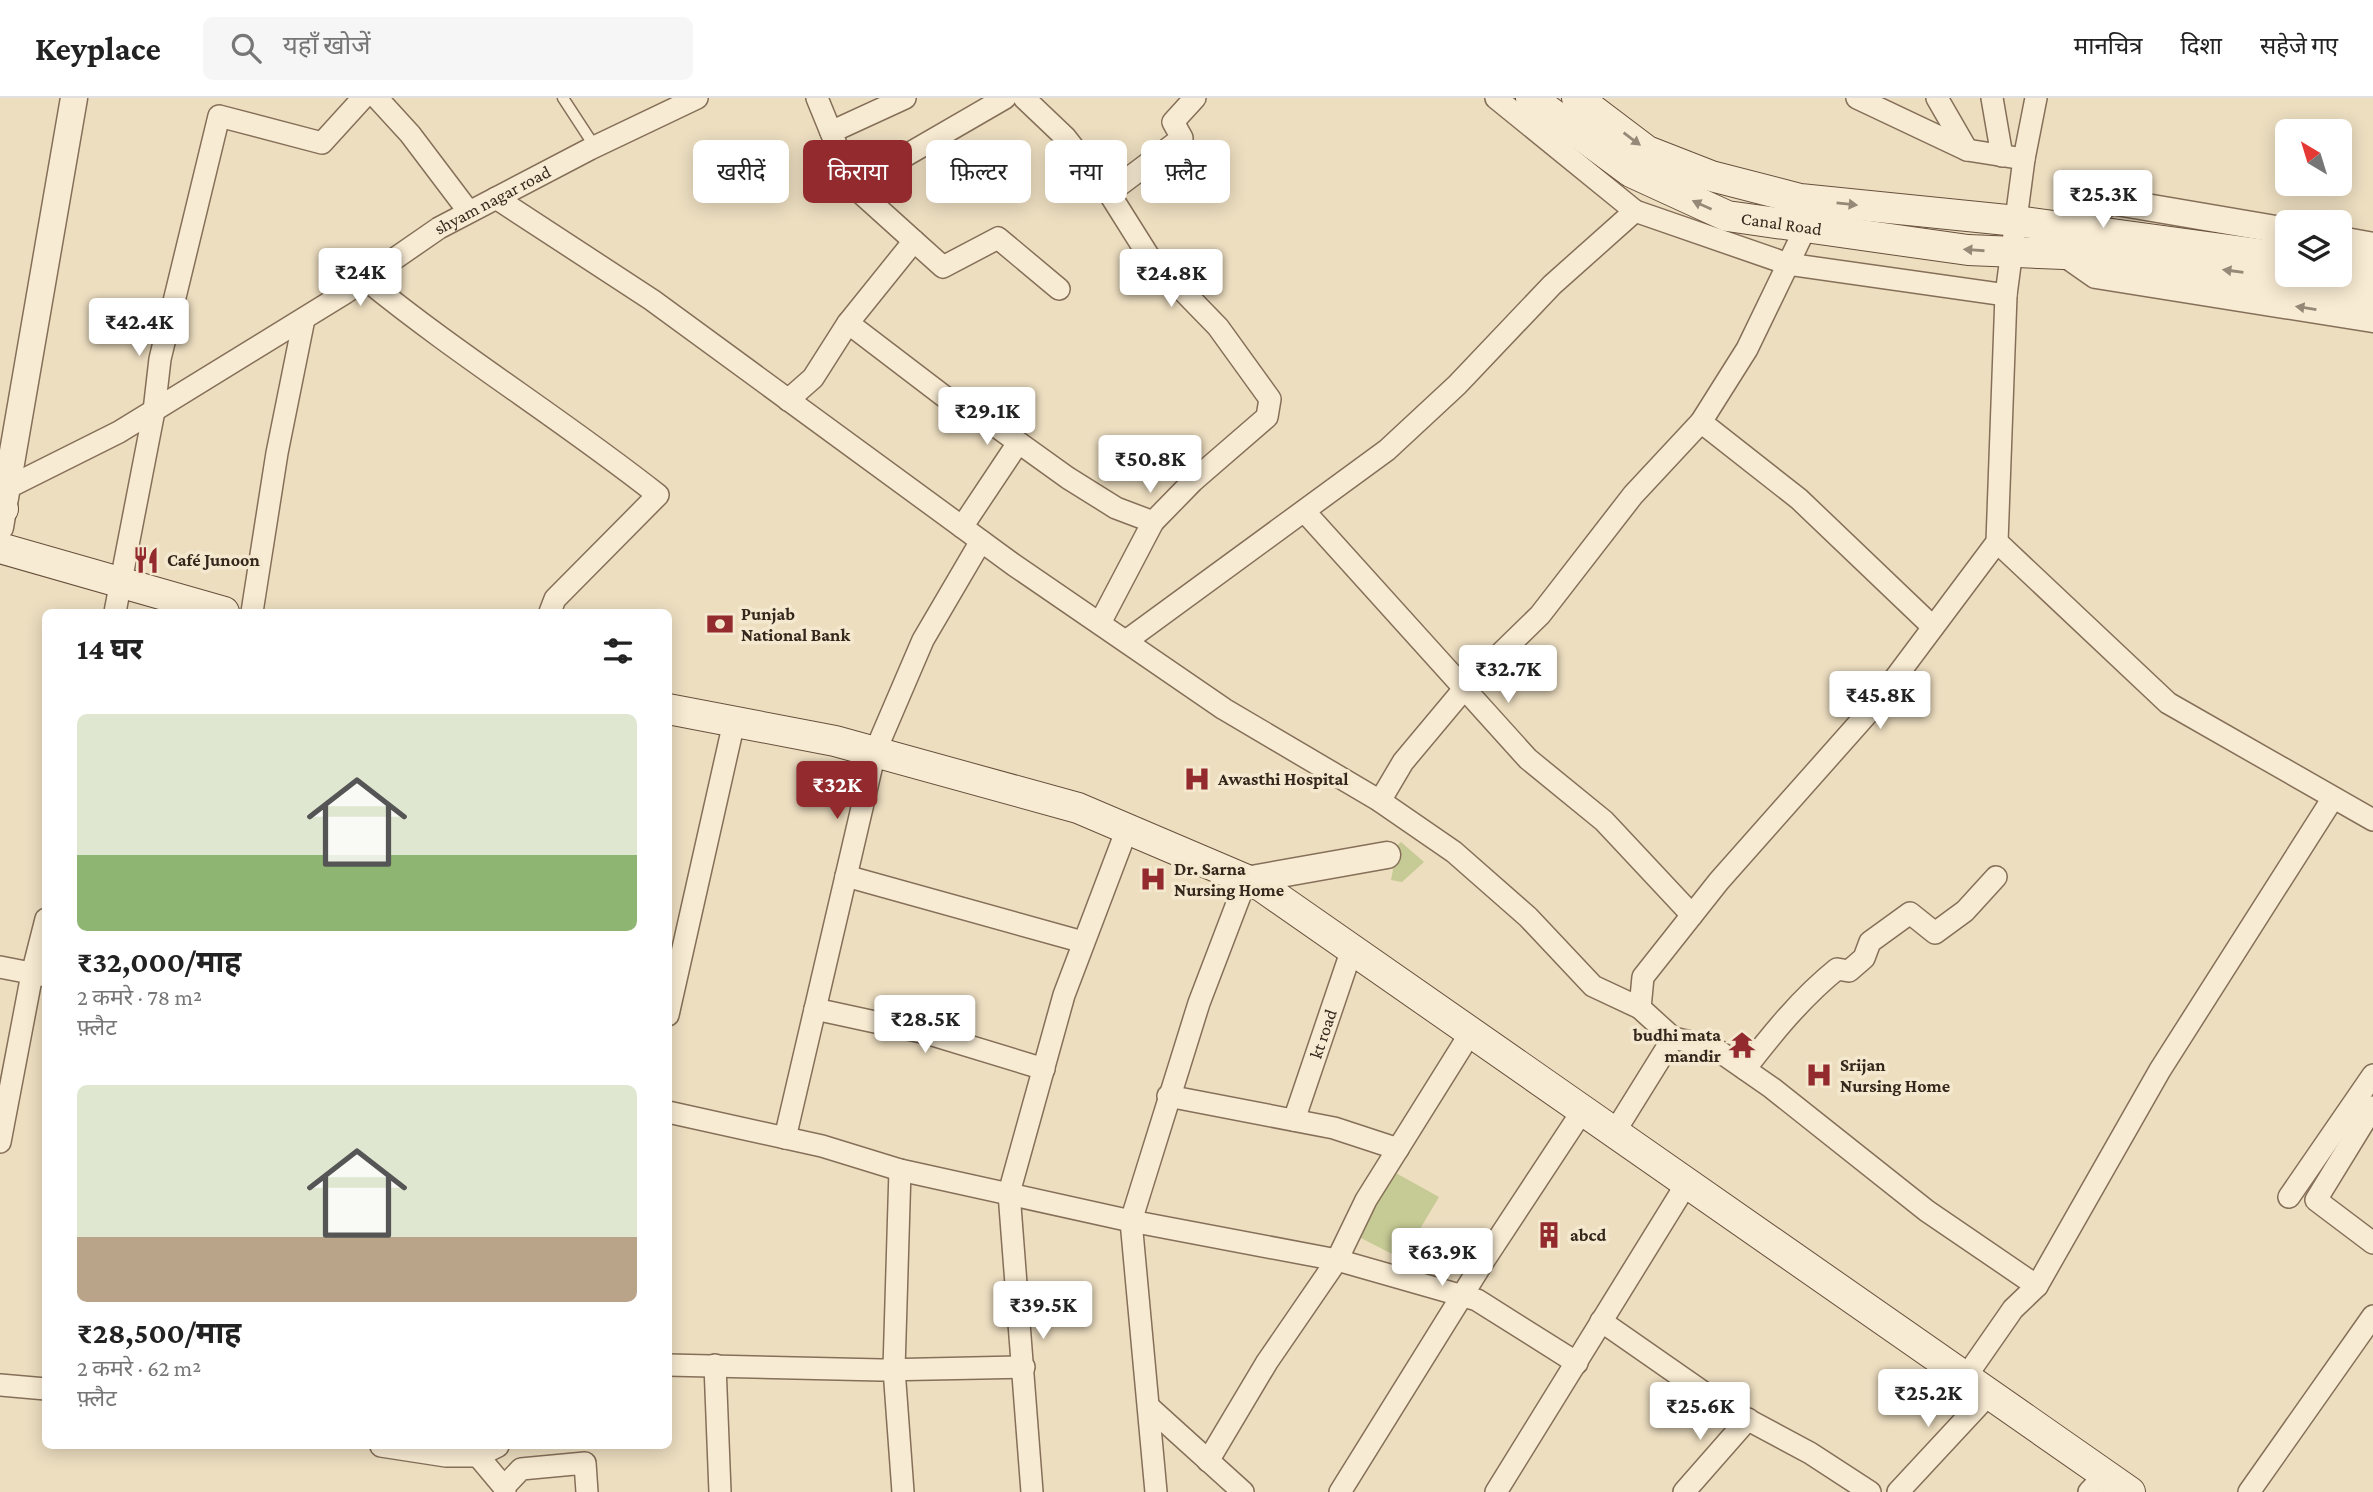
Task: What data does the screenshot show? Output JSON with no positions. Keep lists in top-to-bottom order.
{
  "streets": {
    "main road": ["Canal Road"],
    "street": ["shyam nagar road", "kt road"]
  },
  "places": {
    "restaurant": ["Café Junoon"],
    "bank": ["Punjab National Bank"],
    "hospital": ["Awasthi Hospital", "Dr. Sarna Nursing Home", "Srijan Nursing Home"],
    "temple": ["budhi mata mandir"],
    "building": ["abcd"]
  },
  "north": "top left",
  "page": {
    "header": "Keyplace",
    "search": "यहाँ खोजें",
    "nav": ["मानचित्र", "दिशा", "सहेजे गए"],
    "chip": [
      "खरीदें",
      "किराया",
      "फ़िल्टर",
      "नया",
      "फ़्लैट"
    ],
    "price": [
      "₹25.3K",
      "₹24K",
      "₹24.8K",
      "₹42.4K",
      "₹29.1K",
      "₹50.8K",
      "₹32.7K",
      "₹45.8K",
      "₹32K",
      "₹28.5K",
      "₹63.9K",
      "₹39.5K",
      "₹25.2K",
      "₹25.6K"
    ],
    "heading": "14 घर",
    "list": [
      {
        "name": "₹32,000/माह",
        "note": "2 कमरे · 78 m² · फ़्लैट"
      },
      {
        "name": "₹28,500/माह",
        "note": "2 कमरे · 62 m² · फ़्लैट"
      }
    ]
  }
}
